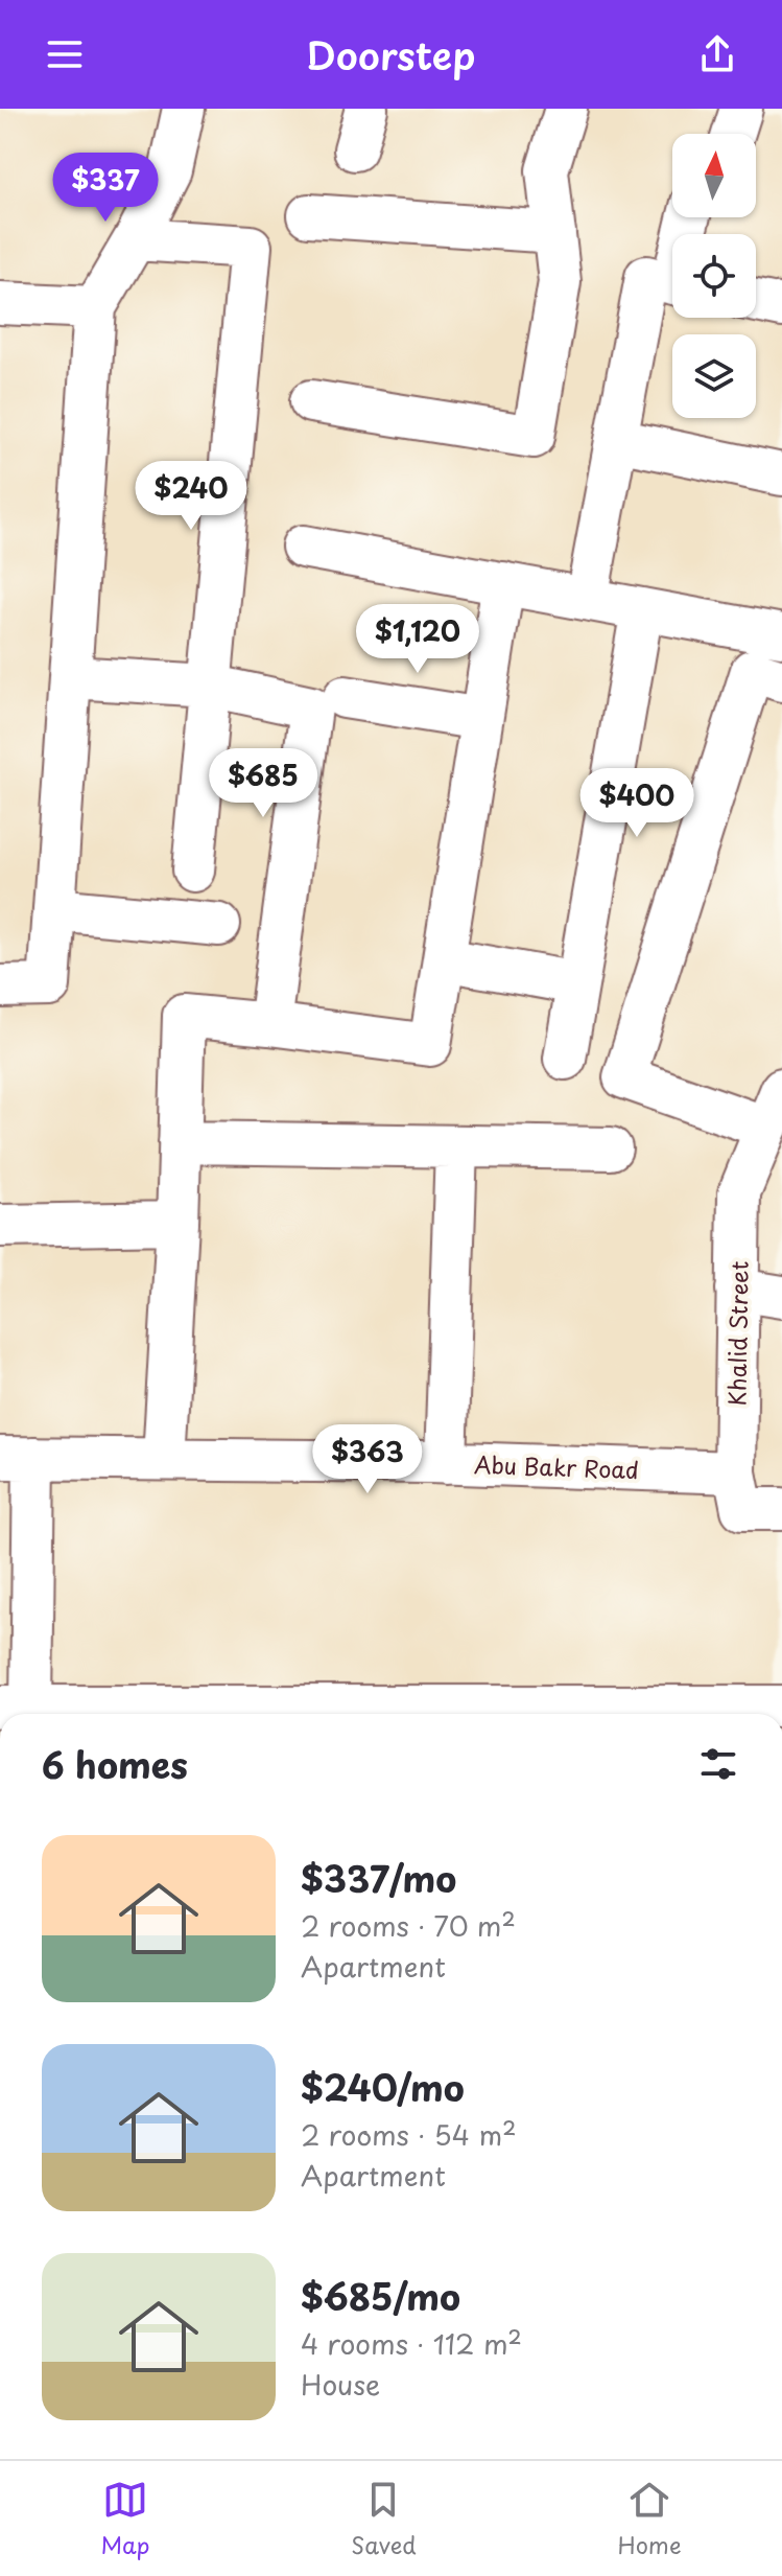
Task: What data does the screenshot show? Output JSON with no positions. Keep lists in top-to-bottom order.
{
  "streets": {
    "street": ["Khalid Street", "Abu Bakr Road"]
  },
  "crossings": [
    ["Khalid Street", "Abu Bakr Road"]
  ],
  "north": "top",
  "page": {
    "header": "Doorstep",
    "price": [
      "$337",
      "$240",
      "$1,120",
      "$685",
      "$400",
      "$363"
    ],
    "heading": "6 homes",
    "list": [
      {
        "name": "$337/mo",
        "note": "2 rooms · 70 m² · Apartment"
      },
      {
        "name": "$240/mo",
        "note": "2 rooms · 54 m² · Apartment"
      },
      {
        "name": "$685/mo",
        "note": "4 rooms · 112 m² · House"
      }
    ],
    "tabs": ["Map", "Saved", "Home"]
  }
}
